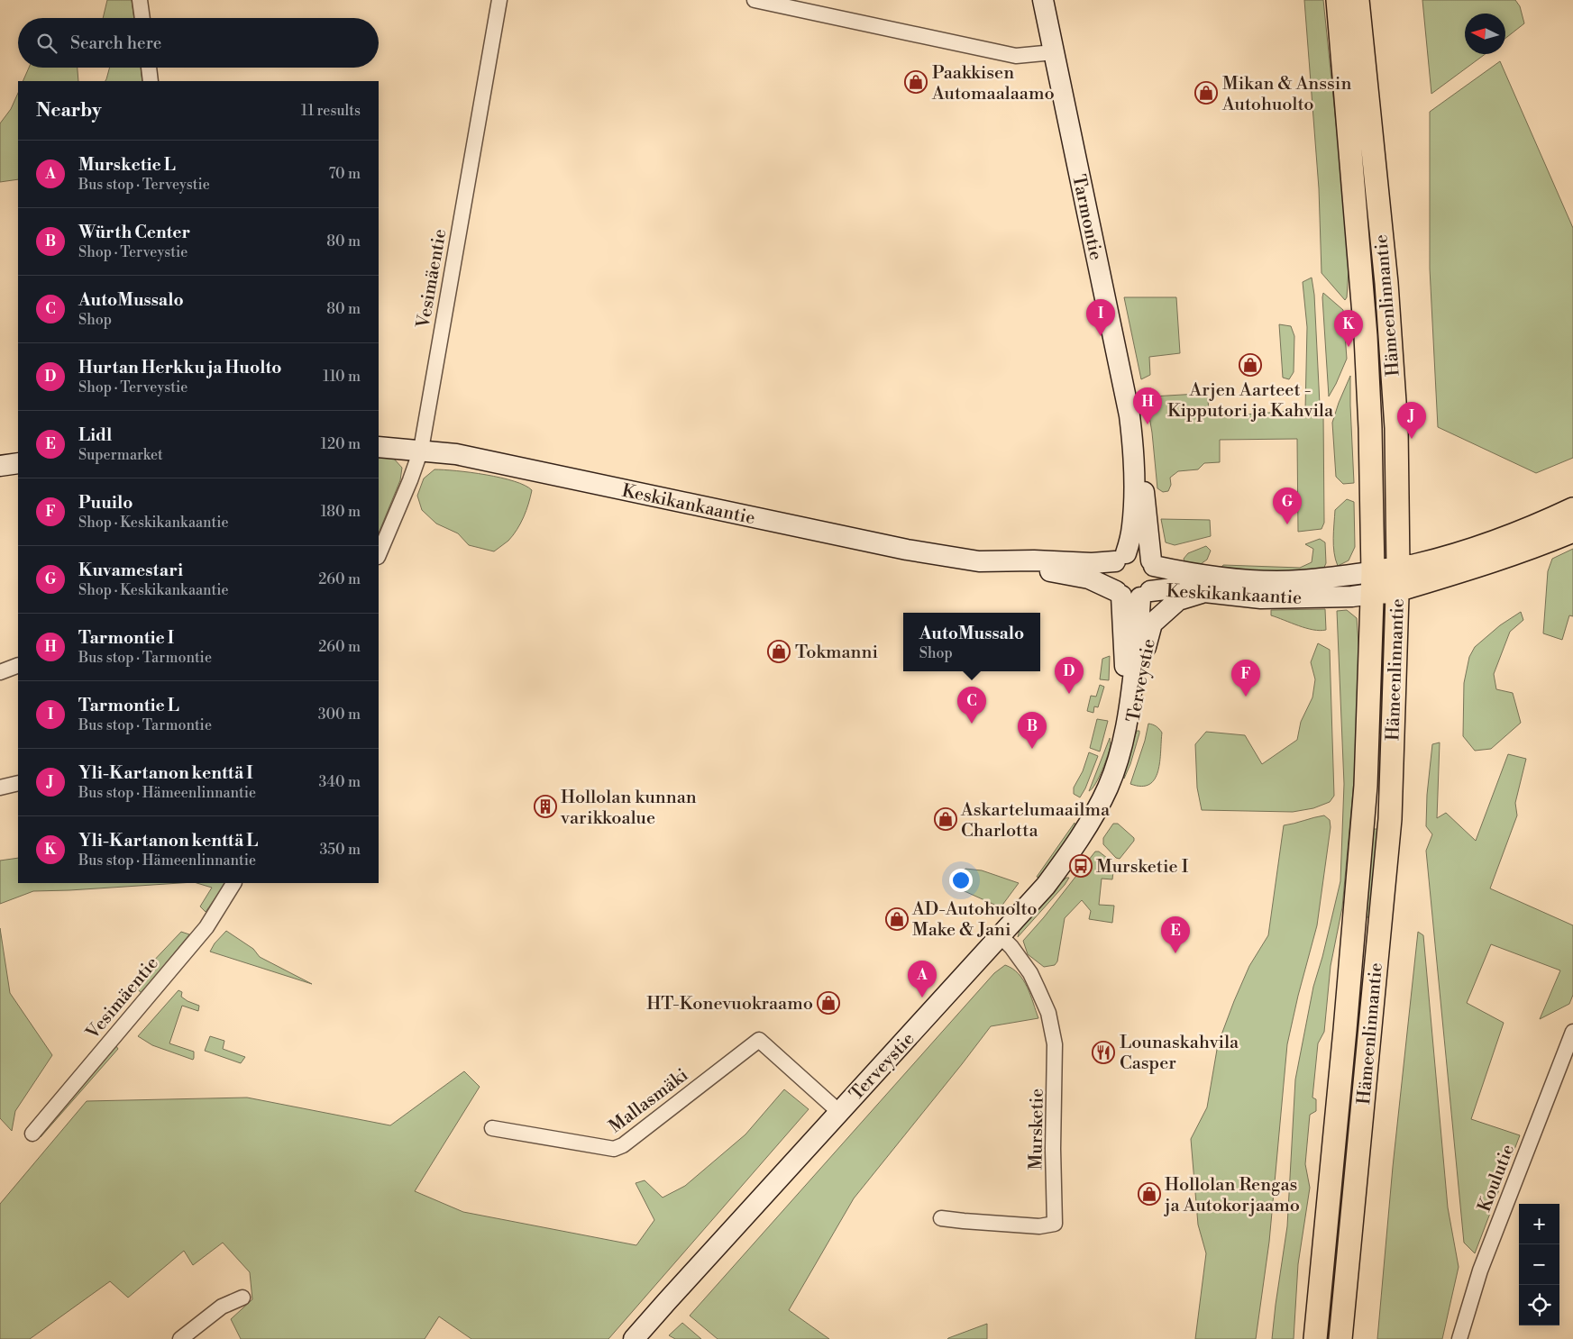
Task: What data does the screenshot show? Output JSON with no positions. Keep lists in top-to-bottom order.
{
  "streets": {
    "main road": [
      "Tarmontie",
      "Hämeenlinnantie",
      "Keskikankaantie",
      "Terveystie"
    ],
    "street": [
      "Vesimäentie",
      "Mallasmäki",
      "Mursketie",
      "Koulutie"
    ]
  },
  "crossings": [
    ["Tarmontie", "Keskikankaantie"],
    ["Tarmontie", "Terveystie"],
    ["Vesimäentie", "Keskikankaantie"],
    ["Hämeenlinnantie", "Keskikankaantie"],
    ["Keskikankaantie", "Terveystie"],
    ["Terveystie", "Mallasmäki"],
    ["Terveystie", "Mursketie"]
  ],
  "places": {
    "shop": [
      "Paakkisen Automaalaamo",
      "Mikan & Anssin Autohuolto",
      "Arjen Aarteet - Kipputori ja Kahvila",
      "Tokmanni",
      "Askartelumaailma Charlotta",
      "AD-Autohuolto Make & Jani",
      "HT-Konevuokraamo",
      "Hollolan Rengas ja Autokorjaamo"
    ],
    "building": ["Hollolan kunnan varikkoalue"],
    "bus stop": ["Mursketie I"],
    "restaurant": ["Lounaskahvila Casper"]
  },
  "north": "left",
  "page": {
    "search": "Search here",
    "heading": ["Nearby", "11 results"],
    "list": [
      {
        "mark": "A",
        "name": "Mursketie L",
        "note": "Bus stop · Terveystie",
        "value": "70 m"
      },
      {
        "mark": "B",
        "name": "Würth Center",
        "note": "Shop · Terveystie",
        "value": "80 m"
      },
      {
        "mark": "C",
        "name": "AutoMussalo",
        "note": "Shop",
        "value": "80 m"
      },
      {
        "mark": "D",
        "name": "Hurtan Herkku ja Huolto",
        "note": "Shop · Terveystie",
        "value": "110 m"
      },
      {
        "mark": "E",
        "name": "Lidl",
        "note": "Supermarket",
        "value": "120 m"
      },
      {
        "mark": "F",
        "name": "Puuilo",
        "note": "Shop · Keskikankaantie",
        "value": "180 m"
      },
      {
        "mark": "G",
        "name": "Kuvamestari",
        "note": "Shop · Keskikankaantie",
        "value": "260 m"
      },
      {
        "mark": "H",
        "name": "Tarmontie I",
        "note": "Bus stop · Tarmontie",
        "value": "260 m"
      },
      {
        "mark": "I",
        "name": "Tarmontie L",
        "note": "Bus stop · Tarmontie",
        "value": "300 m"
      },
      {
        "mark": "J",
        "name": "Yli-Kartanon kenttä I",
        "note": "Bus stop · Hämeenlinnantie",
        "value": "340 m"
      },
      {
        "mark": "K",
        "name": "Yli-Kartanon kenttä L",
        "note": "Bus stop · Hämeenlinnantie",
        "value": "350 m"
      }
    ],
    "pins": [
      "I",
      "K",
      "H",
      "J",
      "G",
      "D",
      "F",
      "C",
      "B",
      "E",
      "A"
    ],
    "popup": ["AutoMussalo", "Shop"],
    "map_buttons": ["+", "−"]
  }
}
